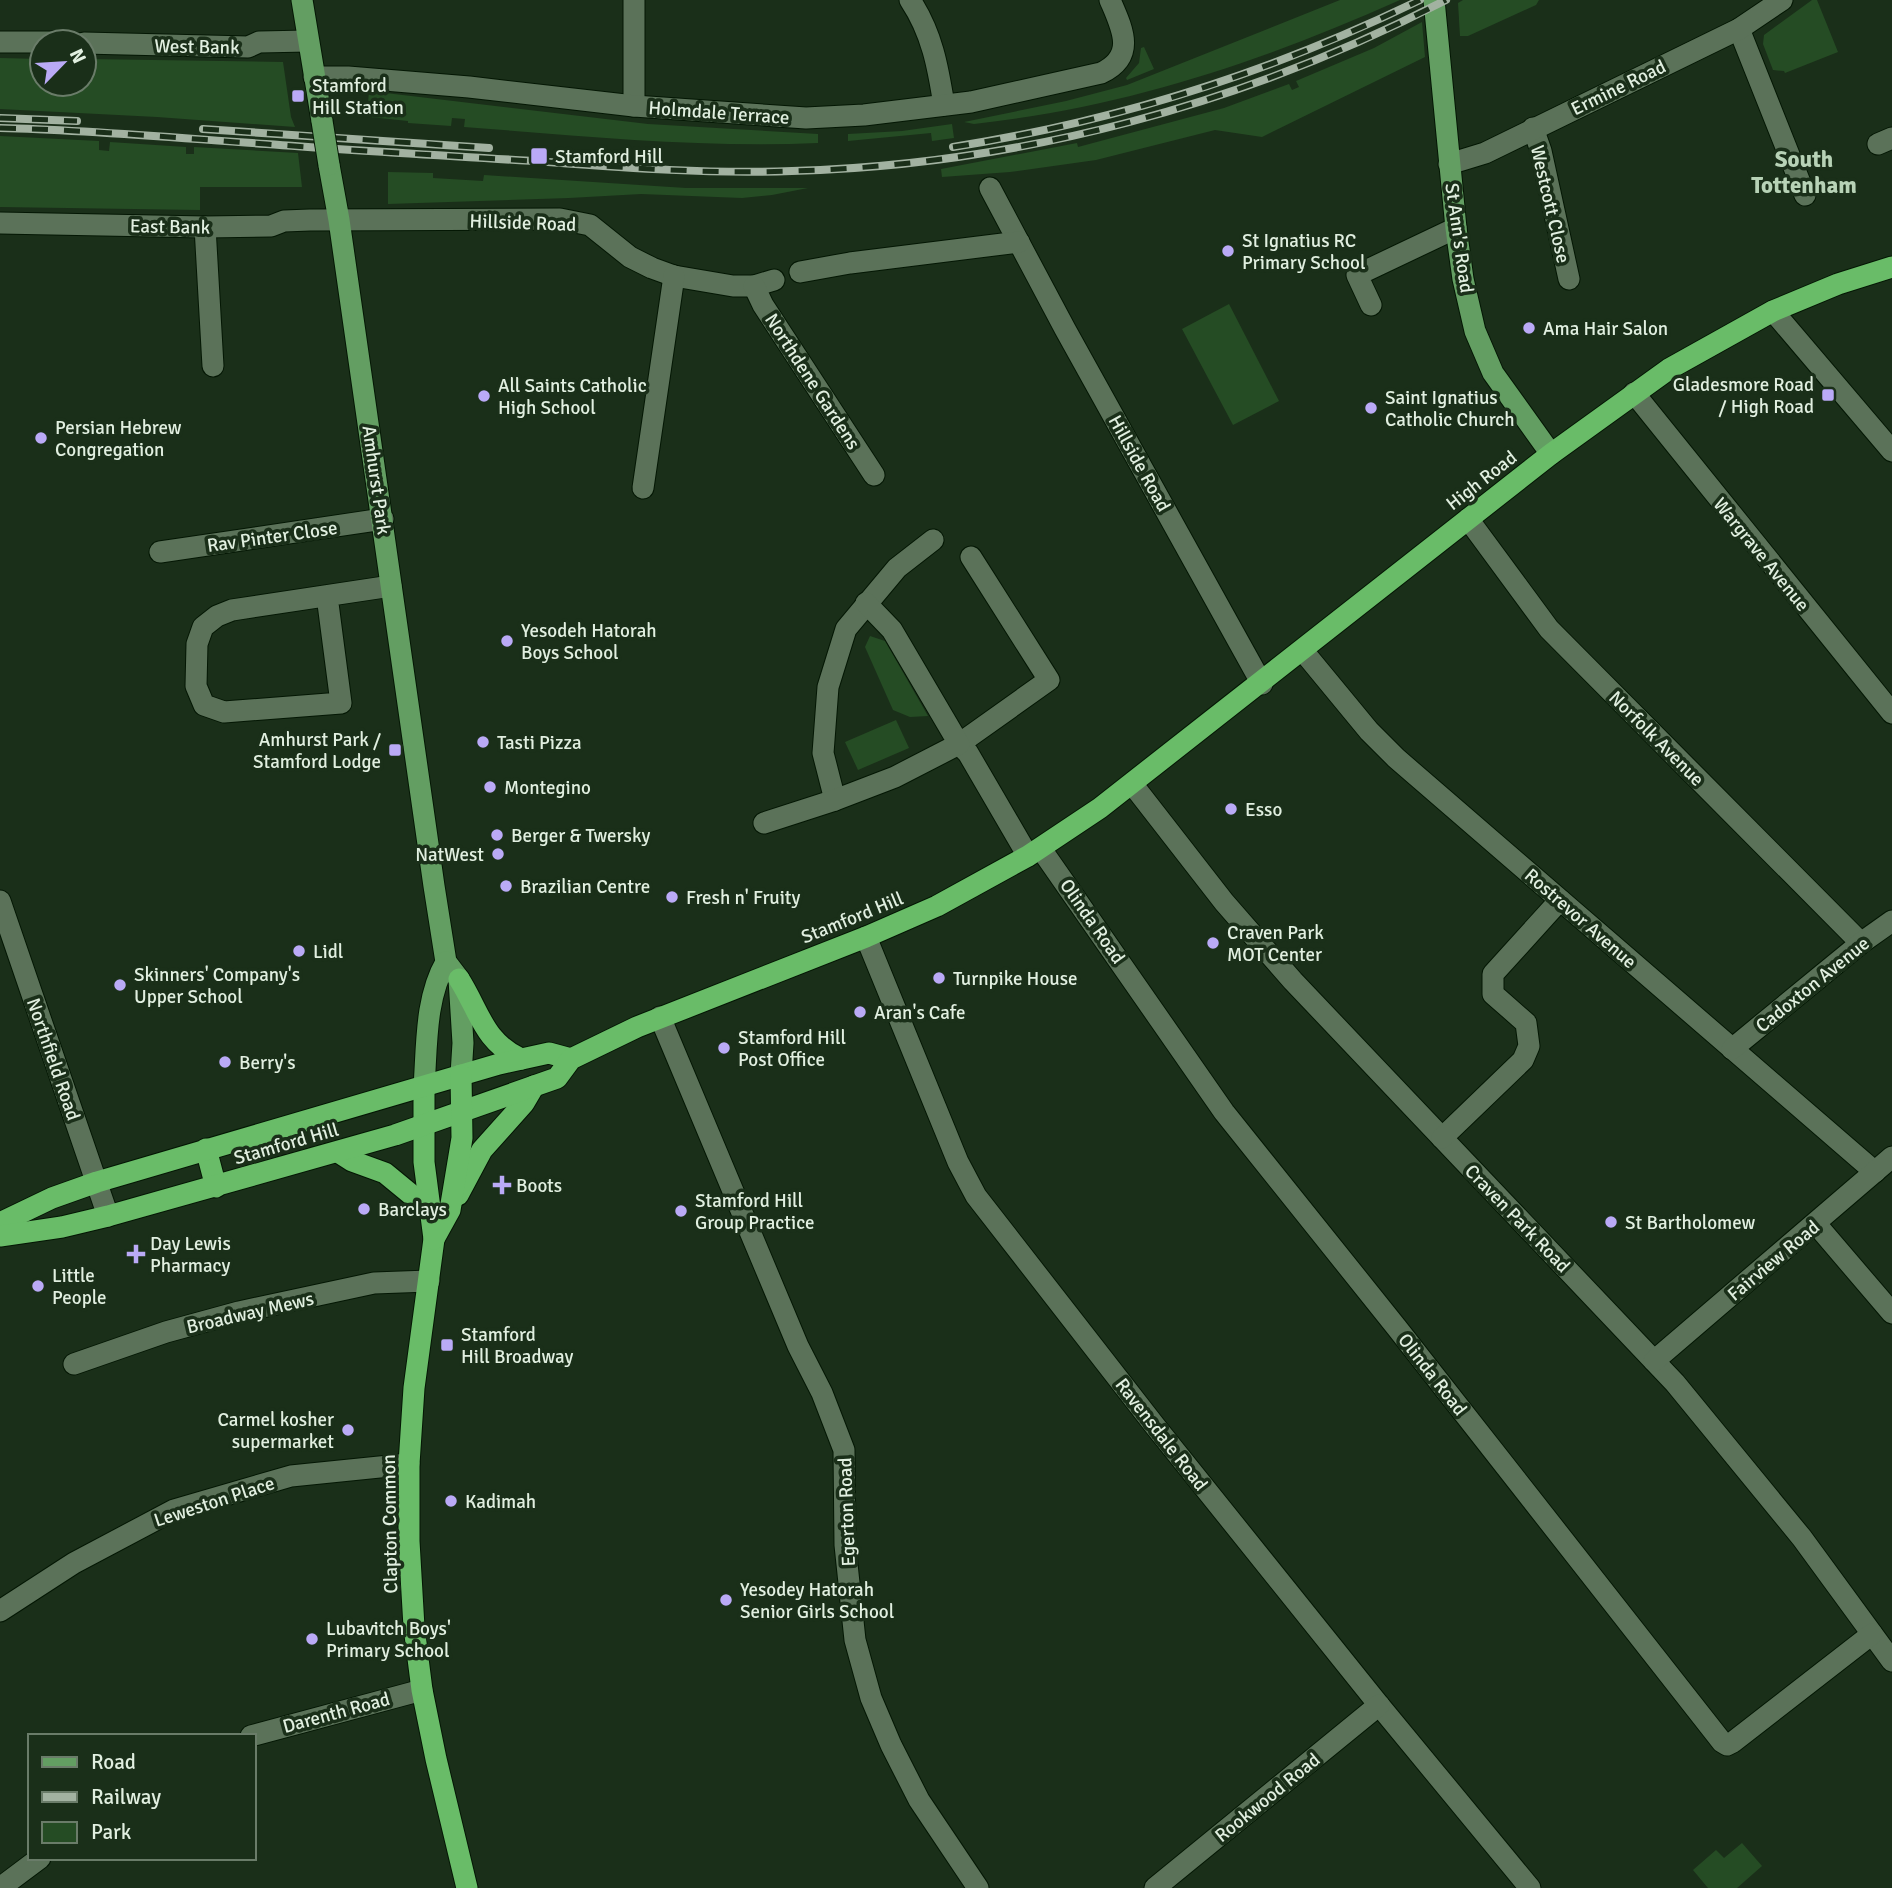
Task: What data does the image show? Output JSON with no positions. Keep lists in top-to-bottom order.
{
  "streets": {
    "highway": ["High Road", "Stamford Hill", "Clapton Common"],
    "main road": ["St Ann's Road", "Amhurst Park"],
    "street": [
      "West Bank",
      "Ermine Road",
      "Holmdale Terrace",
      "Westcott Close",
      "Hillside Road",
      "East Bank",
      "Northdene Gardens",
      "Rav Pinter Close",
      "Wargrave Avenue",
      "Norfolk Avenue",
      "Rostrevor Avenue",
      "Olinda Road",
      "Cadoxton Avenue",
      "Northfield Road",
      "Craven Park Road",
      "Fairview Road",
      "Broadway Mews",
      "Ravensdale Road",
      "Leweston Place",
      "Egerton Road",
      "Darenth Road",
      "Rookwood Road"
    ]
  },
  "crossings": [
    ["West Bank", "Amhurst Park"],
    ["Ermine Road", "Westcott Close"],
    ["Ermine Road", "St Ann's Road"],
    ["Holmdale Terrace", "Amhurst Park"],
    ["Hillside Road", "East Bank"],
    ["Hillside Road", "Northdene Gardens"],
    ["Hillside Road", "Amhurst Park"],
    ["Hillside Road", "High Road"],
    ["East Bank", "Amhurst Park"],
    ["St Ann's Road", "High Road"],
    ["Amhurst Park", "Rav Pinter Close"],
    ["Amhurst Park", "Stamford Hill"],
    ["High Road", "Wargrave Avenue"],
    ["High Road", "Norfolk Avenue"],
    ["High Road", "Stamford Hill"],
    ["High Road", "Rostrevor Avenue"],
    ["High Road", "Craven Park Road"],
    ["Norfolk Avenue", "Cadoxton Avenue"],
    ["Stamford Hill", "Olinda Road"],
    ["Stamford Hill", "Northfield Road"],
    ["Stamford Hill", "Craven Park Road"],
    ["Stamford Hill", "Ravensdale Road"],
    ["Stamford Hill", "Egerton Road"],
    ["Stamford Hill", "Clapton Common"],
    ["Rostrevor Avenue", "Cadoxton Avenue"],
    ["Rostrevor Avenue", "Fairview Road"],
    ["Olinda Road", "Craven Park Road"],
    ["Craven Park Road", "Fairview Road"],
    ["Broadway Mews", "Clapton Common"],
    ["Ravensdale Road", "Rookwood Road"],
    ["Leweston Place", "Clapton Common"],
    ["Clapton Common", "Darenth Road"]
  ],
  "districts": ["South Tottenham"],
  "places": {
    "transit": [
      "Stamford Hill Station",
      "Stamford Hill",
      "Gladesmore Road / High Road",
      "Amhurst Park / Stamford Lodge",
      "Stamford Hill Broadway"
    ],
    "other": [
      "St Ignatius RC Primary School",
      "Ama Hair Salon",
      "All Saints Catholic High School",
      "Saint Ignatius Catholic Church",
      "Persian Hebrew Congregation",
      "Yesodeh Hatorah Boys School",
      "Tasti Pizza",
      "Montegino",
      "Esso",
      "Berger & Twersky",
      "NatWest",
      "Brazilian Centre",
      "Fresh n' Fruity",
      "Craven Park MOT Center",
      "Lidl",
      "Turnpike House",
      "Skinners' Company's Upper School",
      "Aran's Cafe",
      "Stamford Hill Post Office",
      "Berry's",
      "Barclays",
      "Stamford Hill Group Practice",
      "St Bartholomew",
      "Little People",
      "Carmel kosher supermarket",
      "Kadimah",
      "Yesodey Hatorah Senior Girls School",
      "Lubavitch Boys' Primary School"
    ],
    "health": ["Boots", "Day Lewis Pharmacy"]
  },
  "legend": ["Road", "Railway", "Park"],
  "north": "top right"
}
